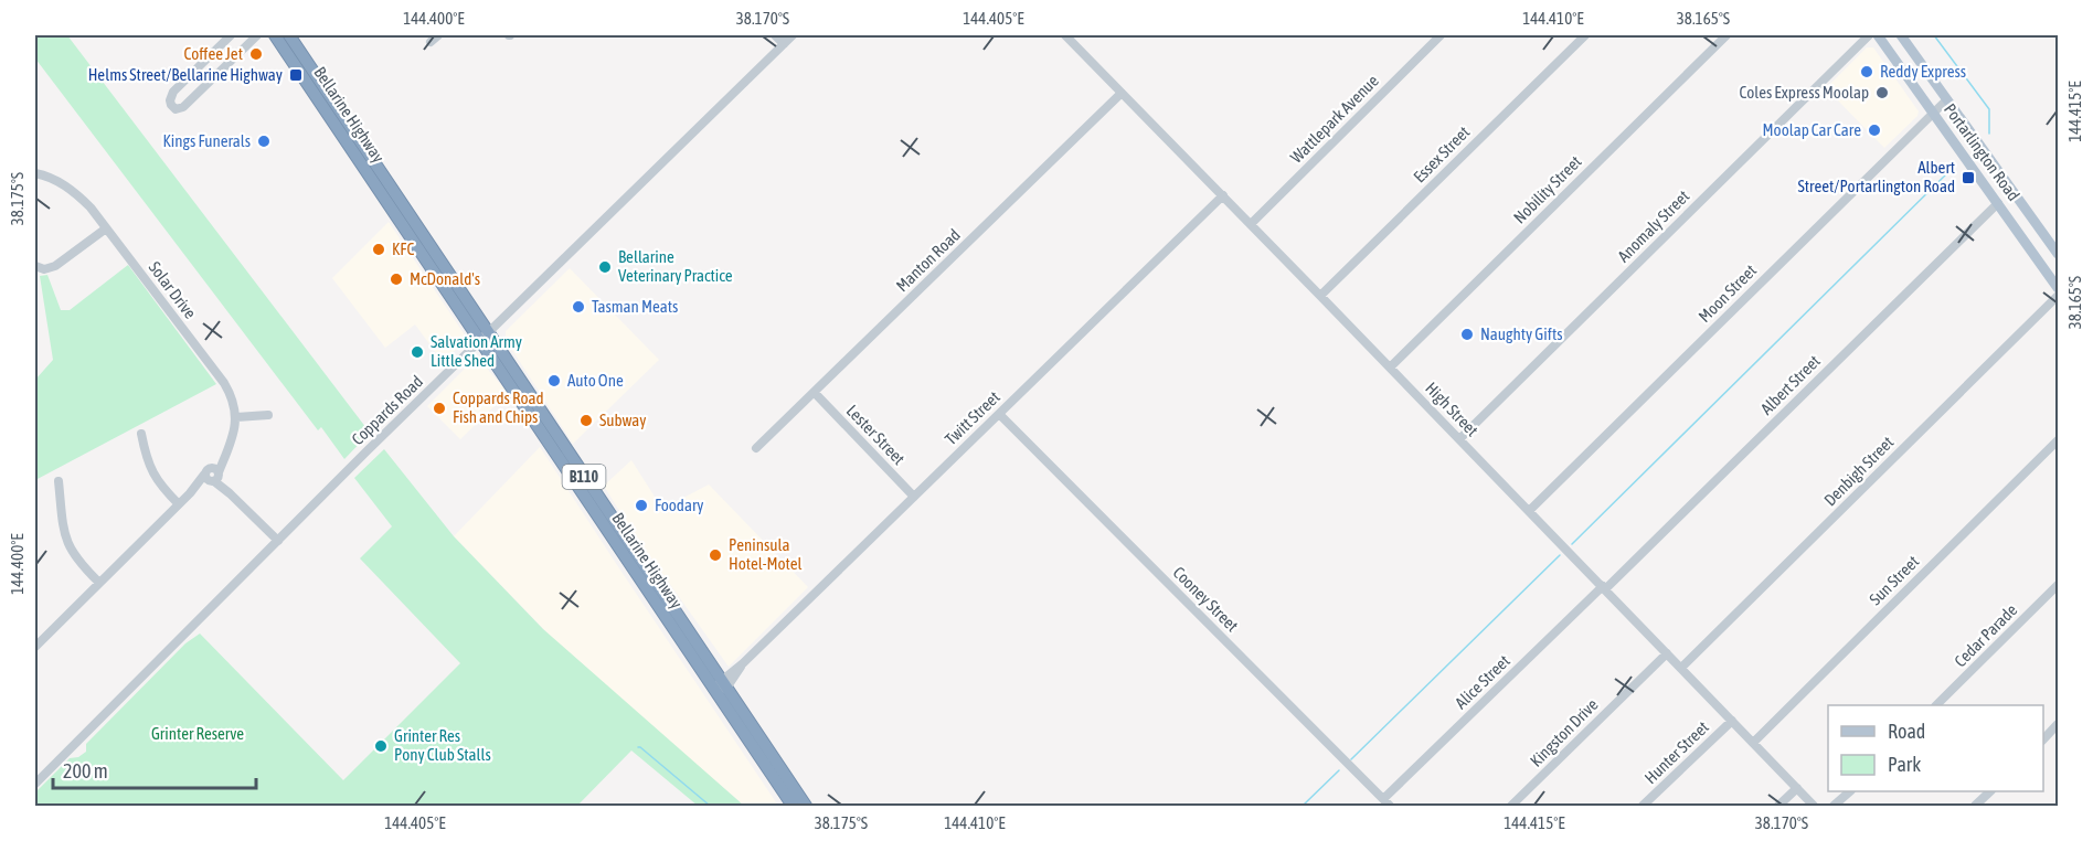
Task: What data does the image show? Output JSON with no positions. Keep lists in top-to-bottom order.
{
  "streets": {
    "highway": ["Bellarine Highway", "B110"],
    "main road": ["Portarlington Road"],
    "street": [
      "Wattlepark Avenue",
      "Essex Street",
      "Nobility Street",
      "Anomaly Street",
      "Manton Road",
      "Solar Drive",
      "Moon Street",
      "Albert Street",
      "High Street",
      "Coppards Road",
      "Twitt Street",
      "Lester Street",
      "Denbigh Street",
      "Sun Street",
      "Cooney Street",
      "Cedar Parade",
      "Alice Street",
      "Kingston Drive",
      "Hunter Street"
    ]
  },
  "crossings": [
    ["Bellarine Highway", "Coppards Road"],
    ["Bellarine Highway", "Twitt Street"],
    ["Wattlepark Avenue", "High Street"],
    ["Portarlington Road", "Moon Street"],
    ["Portarlington Road", "Albert Street"],
    ["Essex Street", "High Street"],
    ["Nobility Street", "High Street"],
    ["Anomaly Street", "High Street"],
    ["Manton Road", "High Street"],
    ["Manton Road", "Lester Street"],
    ["Moon Street", "High Street"],
    ["Albert Street", "High Street"],
    ["Albert Street", "Alice Street"],
    ["High Street", "Twitt Street"],
    ["High Street", "Denbigh Street"],
    ["High Street", "Sun Street"],
    ["High Street", "Alice Street"],
    ["High Street", "Kingston Drive"],
    ["High Street", "Hunter Street"],
    ["Twitt Street", "Lester Street"],
    ["Twitt Street", "Cooney Street"],
    ["Cooney Street", "Alice Street"]
  ],
  "parks": ["Grinter Reserve"],
  "places": {
    "other": [
      "Coffee Jet",
      "Reddy Express",
      "Coles Express Moolap",
      "Moolap Car Care",
      "Kings Funerals",
      "KFC",
      "Bellarine Veterinary Practice",
      "McDonald's",
      "Tasman Meats",
      "Naughty Gifts",
      "Salvation Army Little Shed",
      "Auto One",
      "Coppards Road Fish and Chips",
      "Subway",
      "Foodary",
      "Peninsula Hotel-Motel",
      "Grinter Res Pony Club Stalls"
    ],
    "transit": ["Helms Street/Bellarine Highway", "Albert Street/Portarlington Road"]
  },
  "legend": ["Road", "Park"],
  "scale_bar": "200 m",
  "coordinates": [
    "144.400°E",
    "38.170°S",
    "144.405°E",
    "144.410°E",
    "38.165°S",
    "144.415°E",
    "38.175°S"
  ]
}
